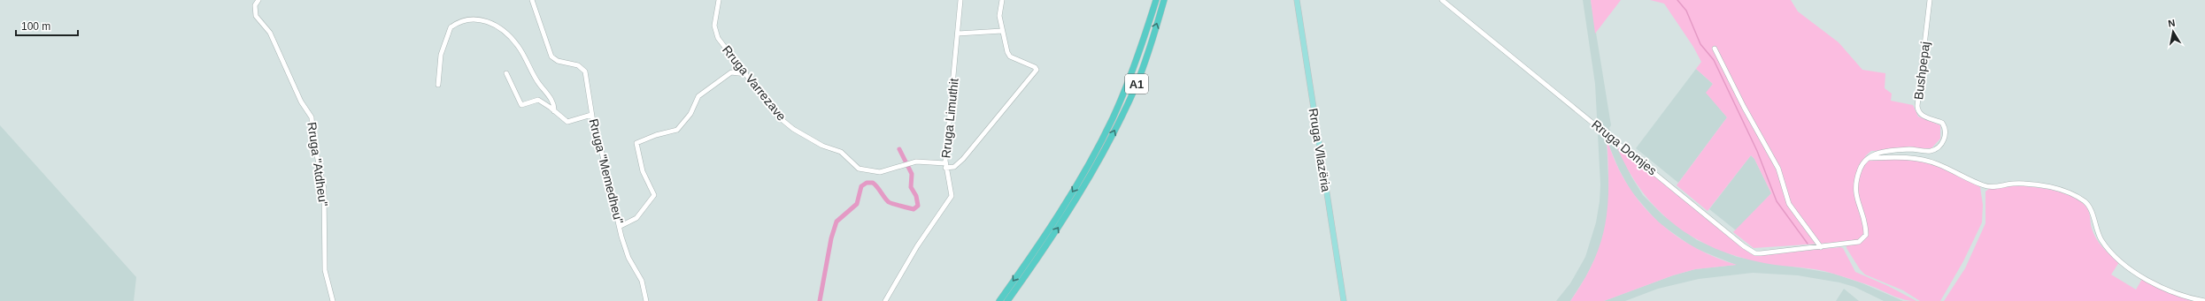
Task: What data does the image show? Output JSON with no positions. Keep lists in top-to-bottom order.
{
  "streets": {
    "highway": ["A1"],
    "main road": ["Rruga Vllazëria"],
    "street": [
      "Bushpepaj",
      "Rruga Varrezave",
      "Rruga Limuthit",
      "Rruga Domjes",
      "Rruga \"Atdheu\"",
      "Rruga \"Memedheu\""
    ]
  },
  "crossings": [
    ["Bushpepaj", "Rruga Domjes"],
    ["Rruga Varrezave", "Rruga Limuthit"]
  ],
  "scale_bar": "100 m",
  "north": "top"
}
